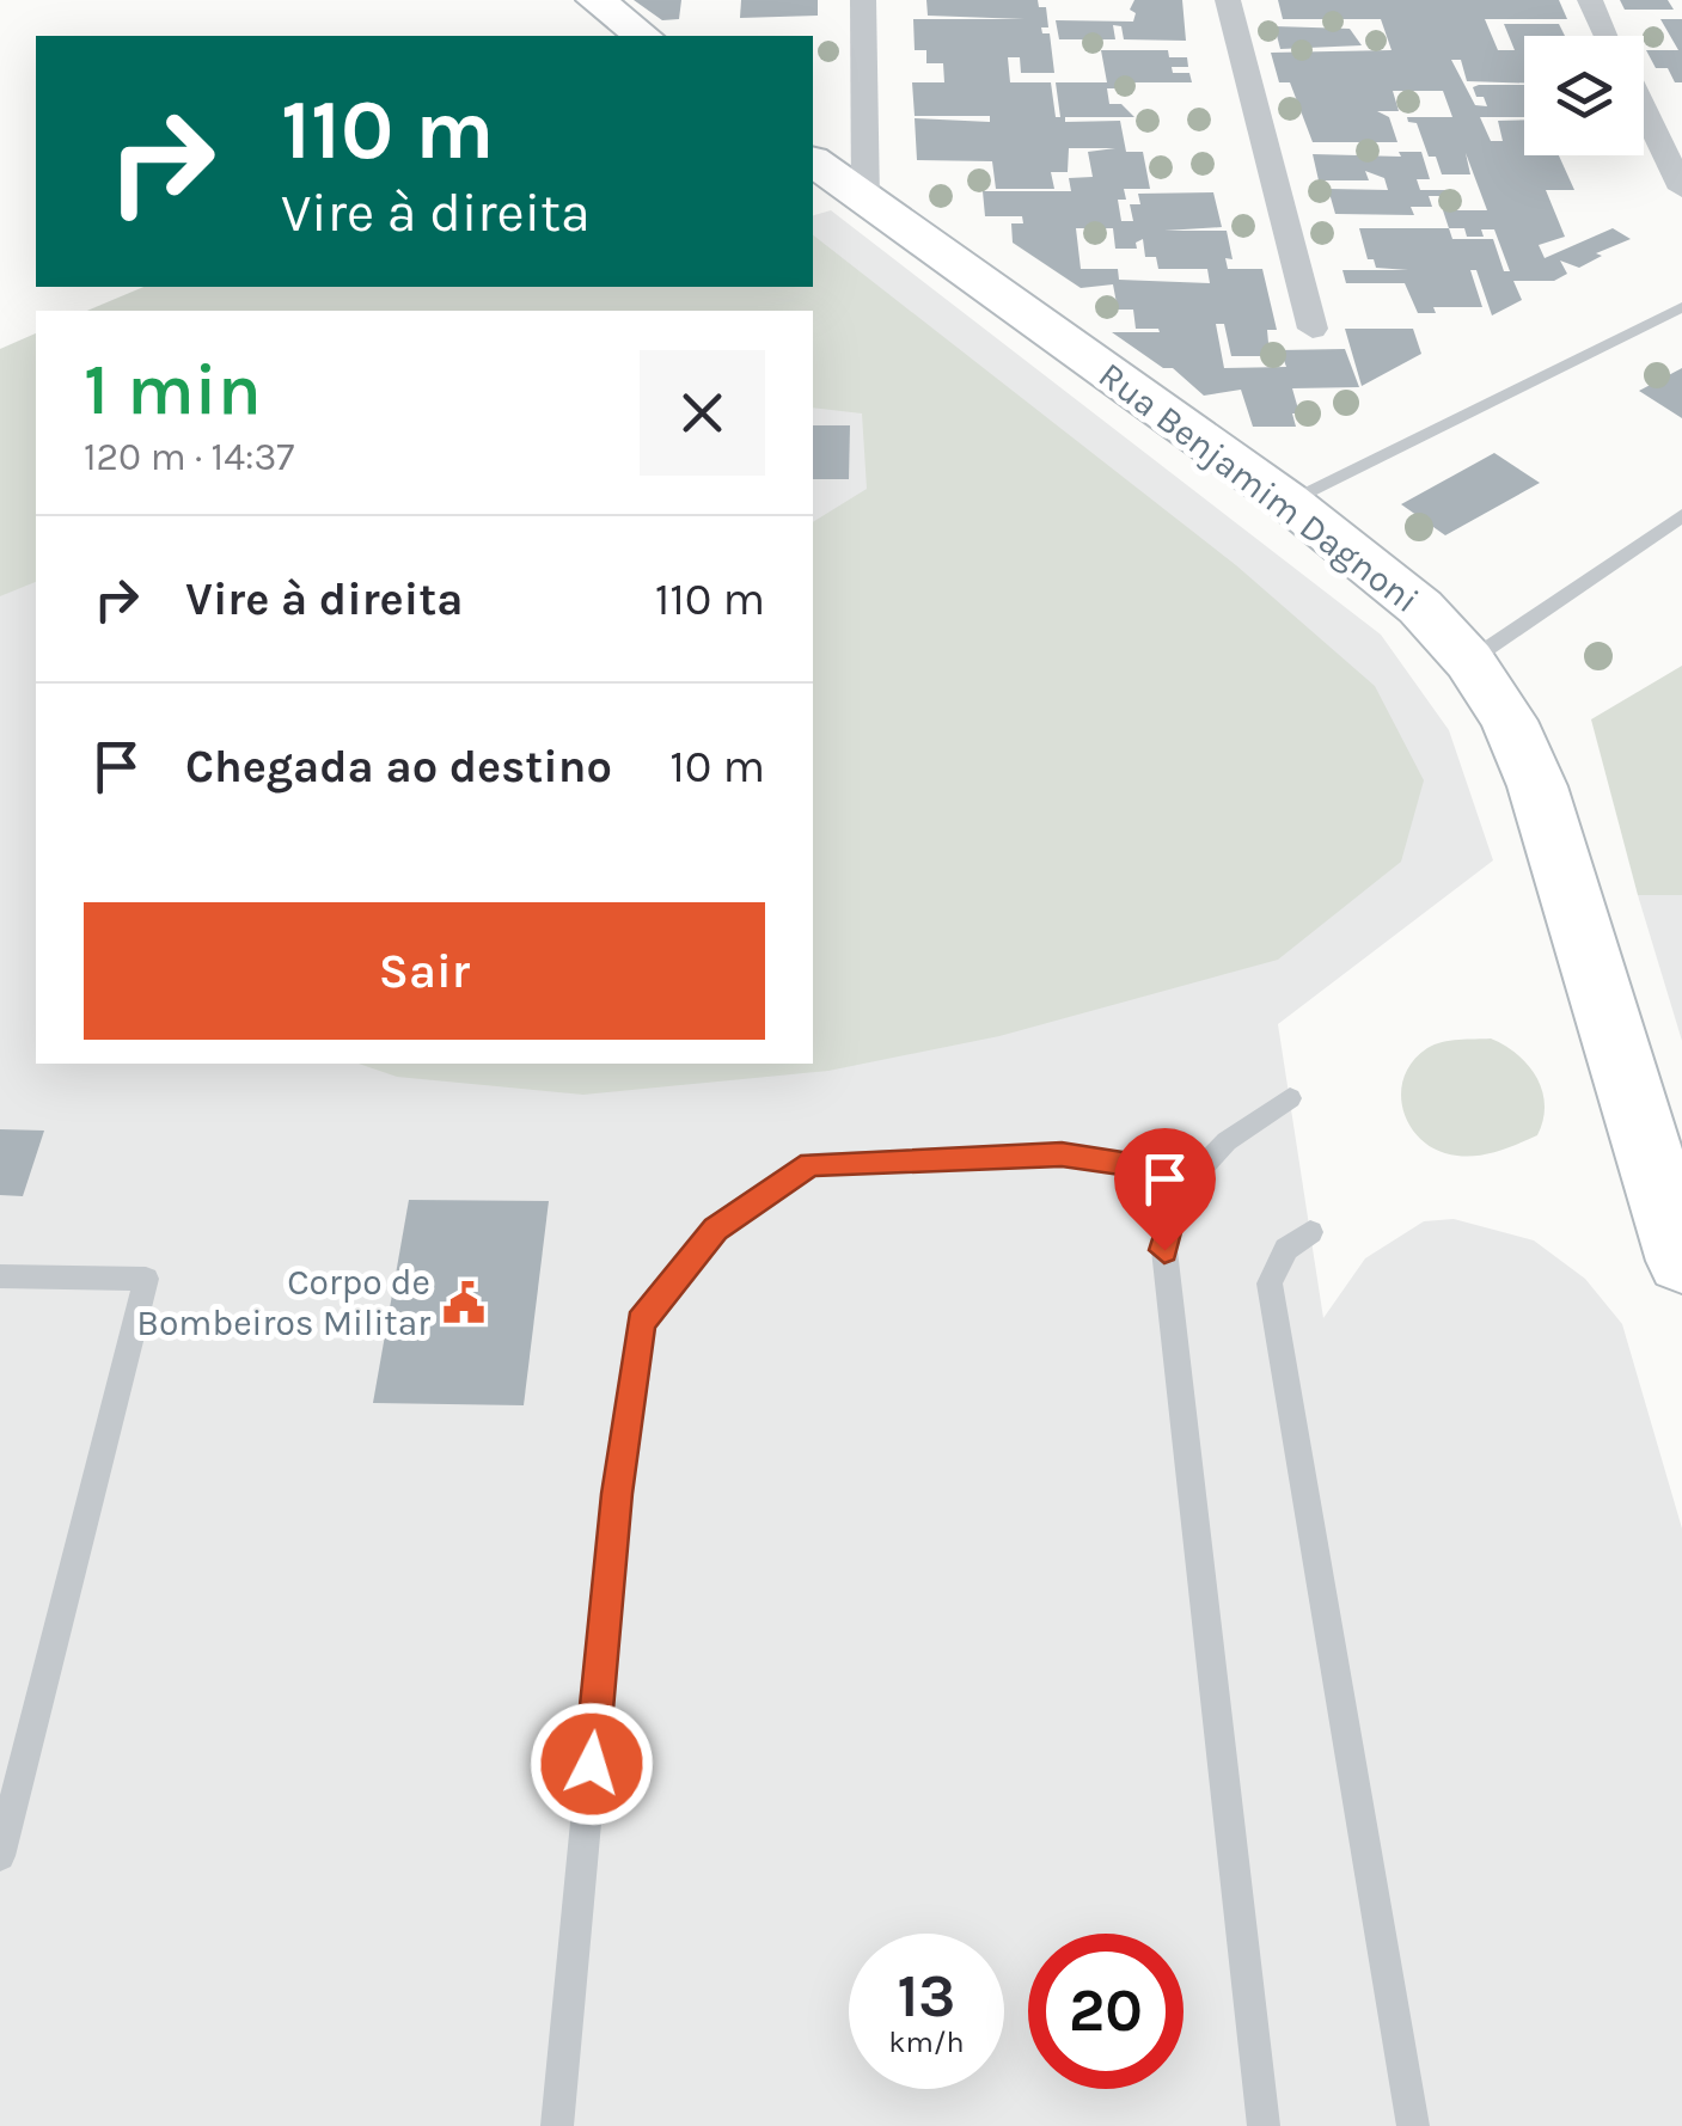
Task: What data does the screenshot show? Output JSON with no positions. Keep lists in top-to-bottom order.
{
  "streets": {
    "street": ["Rua Benjamim Dagnoni"]
  },
  "places": {
    "public building": ["Corpo de Bombeiros Militar"]
  },
  "page": {
    "turn": ["110 m", "Vire à direita"],
    "heading": ["1 min", "120 m · 14:37"],
    "list": [
      {
        "name": "Vire à direita",
        "value": "110 m"
      },
      {
        "name": "Chegada ao destino",
        "value": "10 m"
      }
    ],
    "buttons": "Sair",
    "speed": "13 km/h",
    "limit": "20"
  }
}
